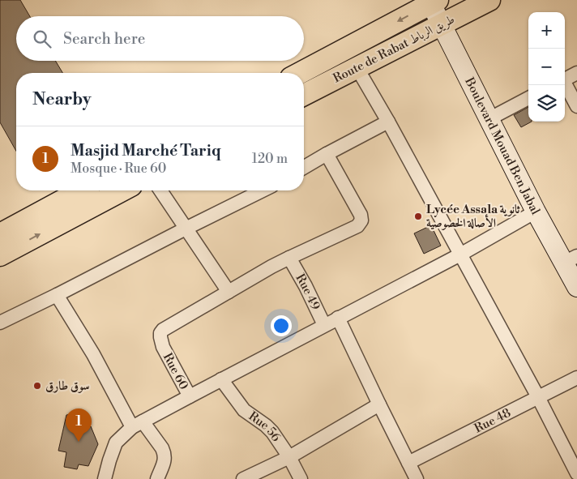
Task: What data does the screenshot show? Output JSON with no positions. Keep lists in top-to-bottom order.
{
  "streets": {
    "main road": ["Route de Rabat طريق الرباط"],
    "street": [
      "Boulevard Mouad Ben Jabal",
      "Rue 49",
      "Rue 60",
      "Rue 48",
      "Rue 56"
    ]
  },
  "crossings": [
    ["Route de Rabat طريق الرباط", "Boulevard Mouad Ben Jabal"]
  ],
  "places": ["Lycée Assala ثانوية الأصالة الخصوصية", "سوق طارق"],
  "page": {
    "map_buttons": ["+", "−"],
    "search": "Search here",
    "heading": "Nearby",
    "list": [
      {
        "mark": "1",
        "name": "Masjid Marché Tariq",
        "note": "Mosque · Rue 60",
        "value": "120 m"
      }
    ],
    "pins": "1"
  }
}
